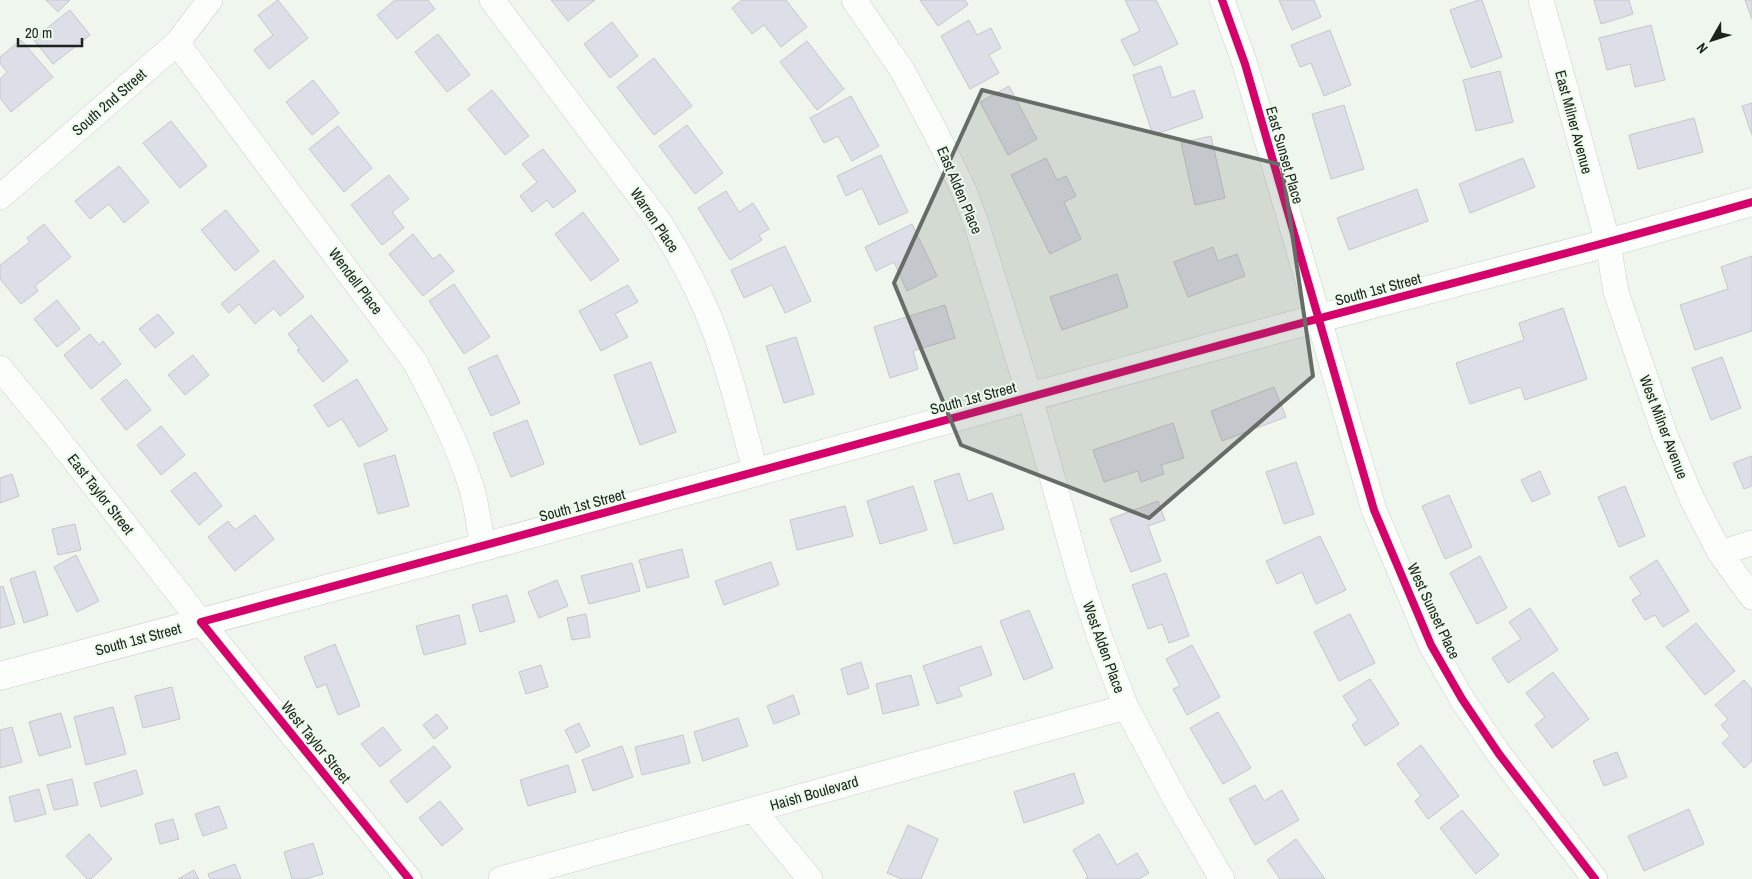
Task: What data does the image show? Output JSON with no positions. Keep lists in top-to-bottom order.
{
  "streets": {
    "street": [
      "South 2nd Street",
      "East Milner Avenue",
      "East Sunset Place",
      "East Alden Place",
      "Warren Place",
      "Wendell Place",
      "South 1st Street",
      "West Milner Avenue",
      "East Taylor Street",
      "West Sunset Place",
      "West Alden Place",
      "West Taylor Street",
      "Haish Boulevard"
    ]
  },
  "crossings": [
    ["South 2nd Street", "Wendell Place"],
    ["East Milner Avenue", "South 1st Street"],
    ["East Milner Avenue", "West Milner Avenue"],
    ["East Sunset Place", "South 1st Street"],
    ["East Sunset Place", "West Sunset Place"],
    ["East Alden Place", "South 1st Street"],
    ["East Alden Place", "West Alden Place"],
    ["Warren Place", "South 1st Street"],
    ["Wendell Place", "South 1st Street"],
    ["South 1st Street", "West Milner Avenue"],
    ["South 1st Street", "East Taylor Street"],
    ["South 1st Street", "West Sunset Place"],
    ["South 1st Street", "West Alden Place"],
    ["South 1st Street", "West Taylor Street"],
    ["East Taylor Street", "West Taylor Street"],
    ["West Alden Place", "Haish Boulevard"]
  ],
  "scale_bar": "20 m",
  "north": "bottom left"
}
